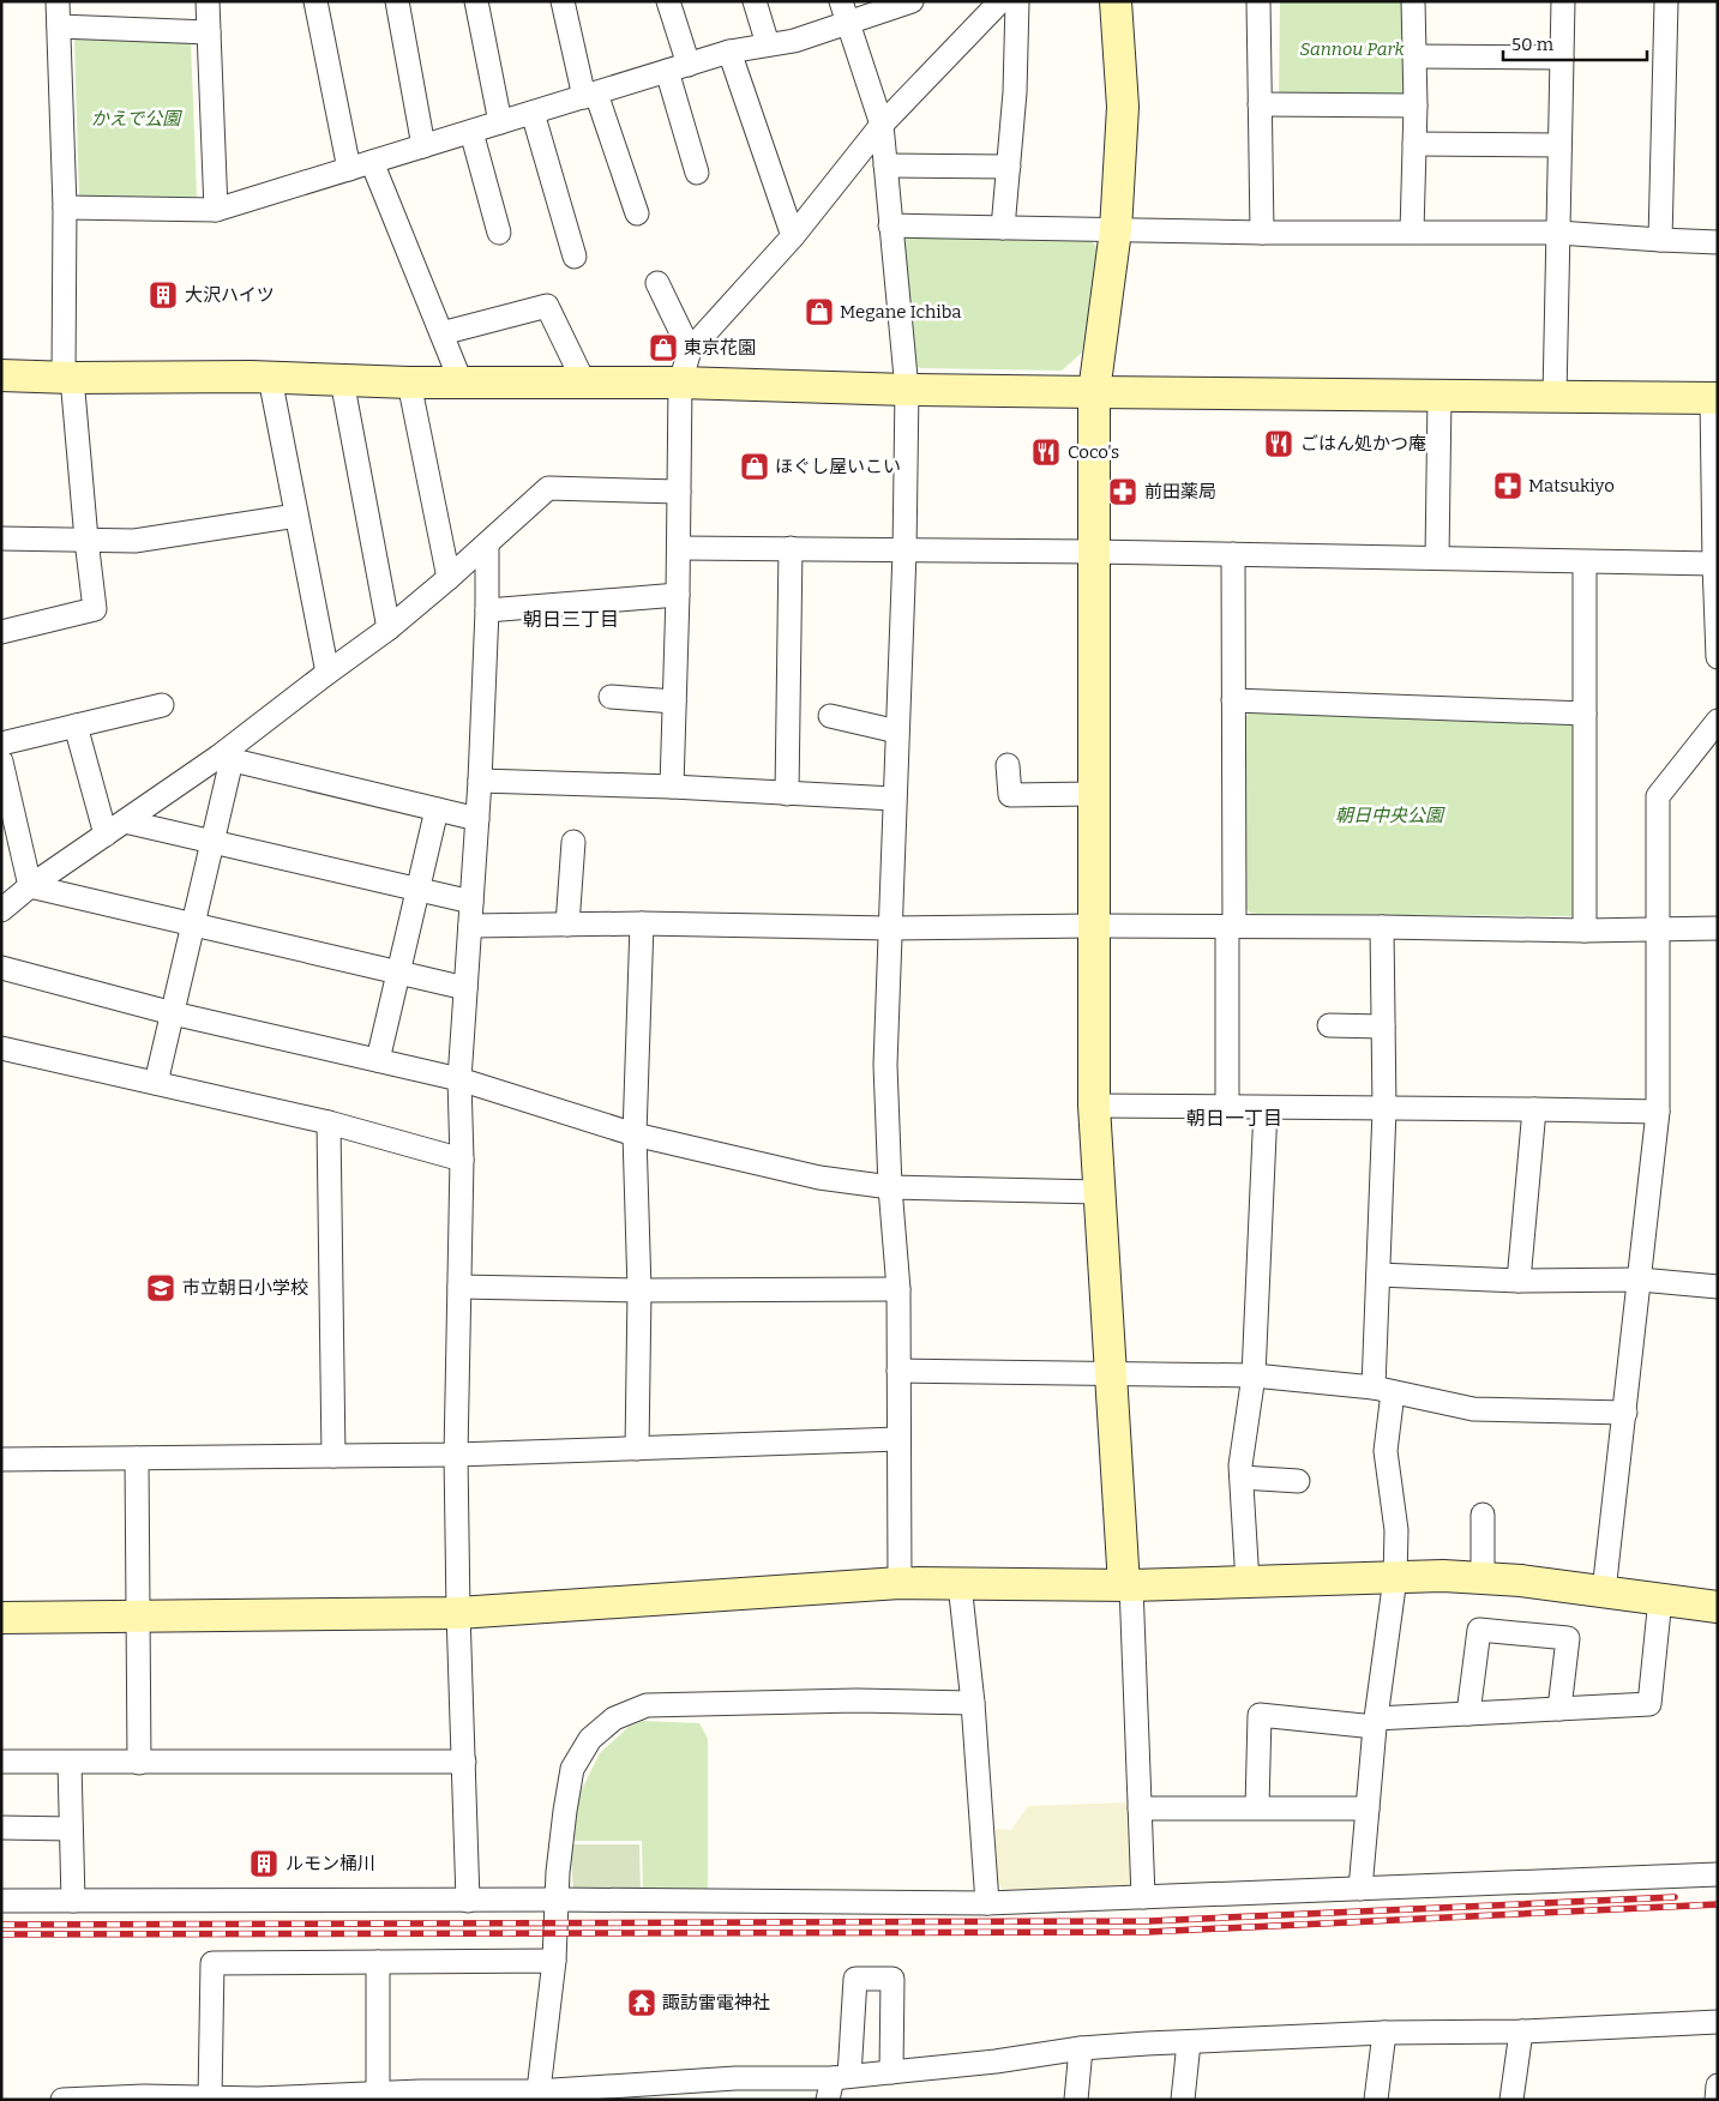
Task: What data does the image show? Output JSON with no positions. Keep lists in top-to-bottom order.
{
  "districts": ["朝日三丁目", "朝日一丁目"],
  "parks": ["Sannou Park", "かえで公園", "朝日中央公園"],
  "places": {
    "building": ["大沢ハイツ", "ルモン桶川"],
    "shop": ["Megane Ichiba", "東京花園", "ほぐし屋いこい"],
    "restaurant": ["ごはん処かつ庵", "Coco's"],
    "pharmacy": ["Matsukiyo", "前田薬局"],
    "school or university": ["市立朝日小学校"],
    "temple": ["諏訪雷電神社"]
  },
  "scale_bar": "50 m"
}
